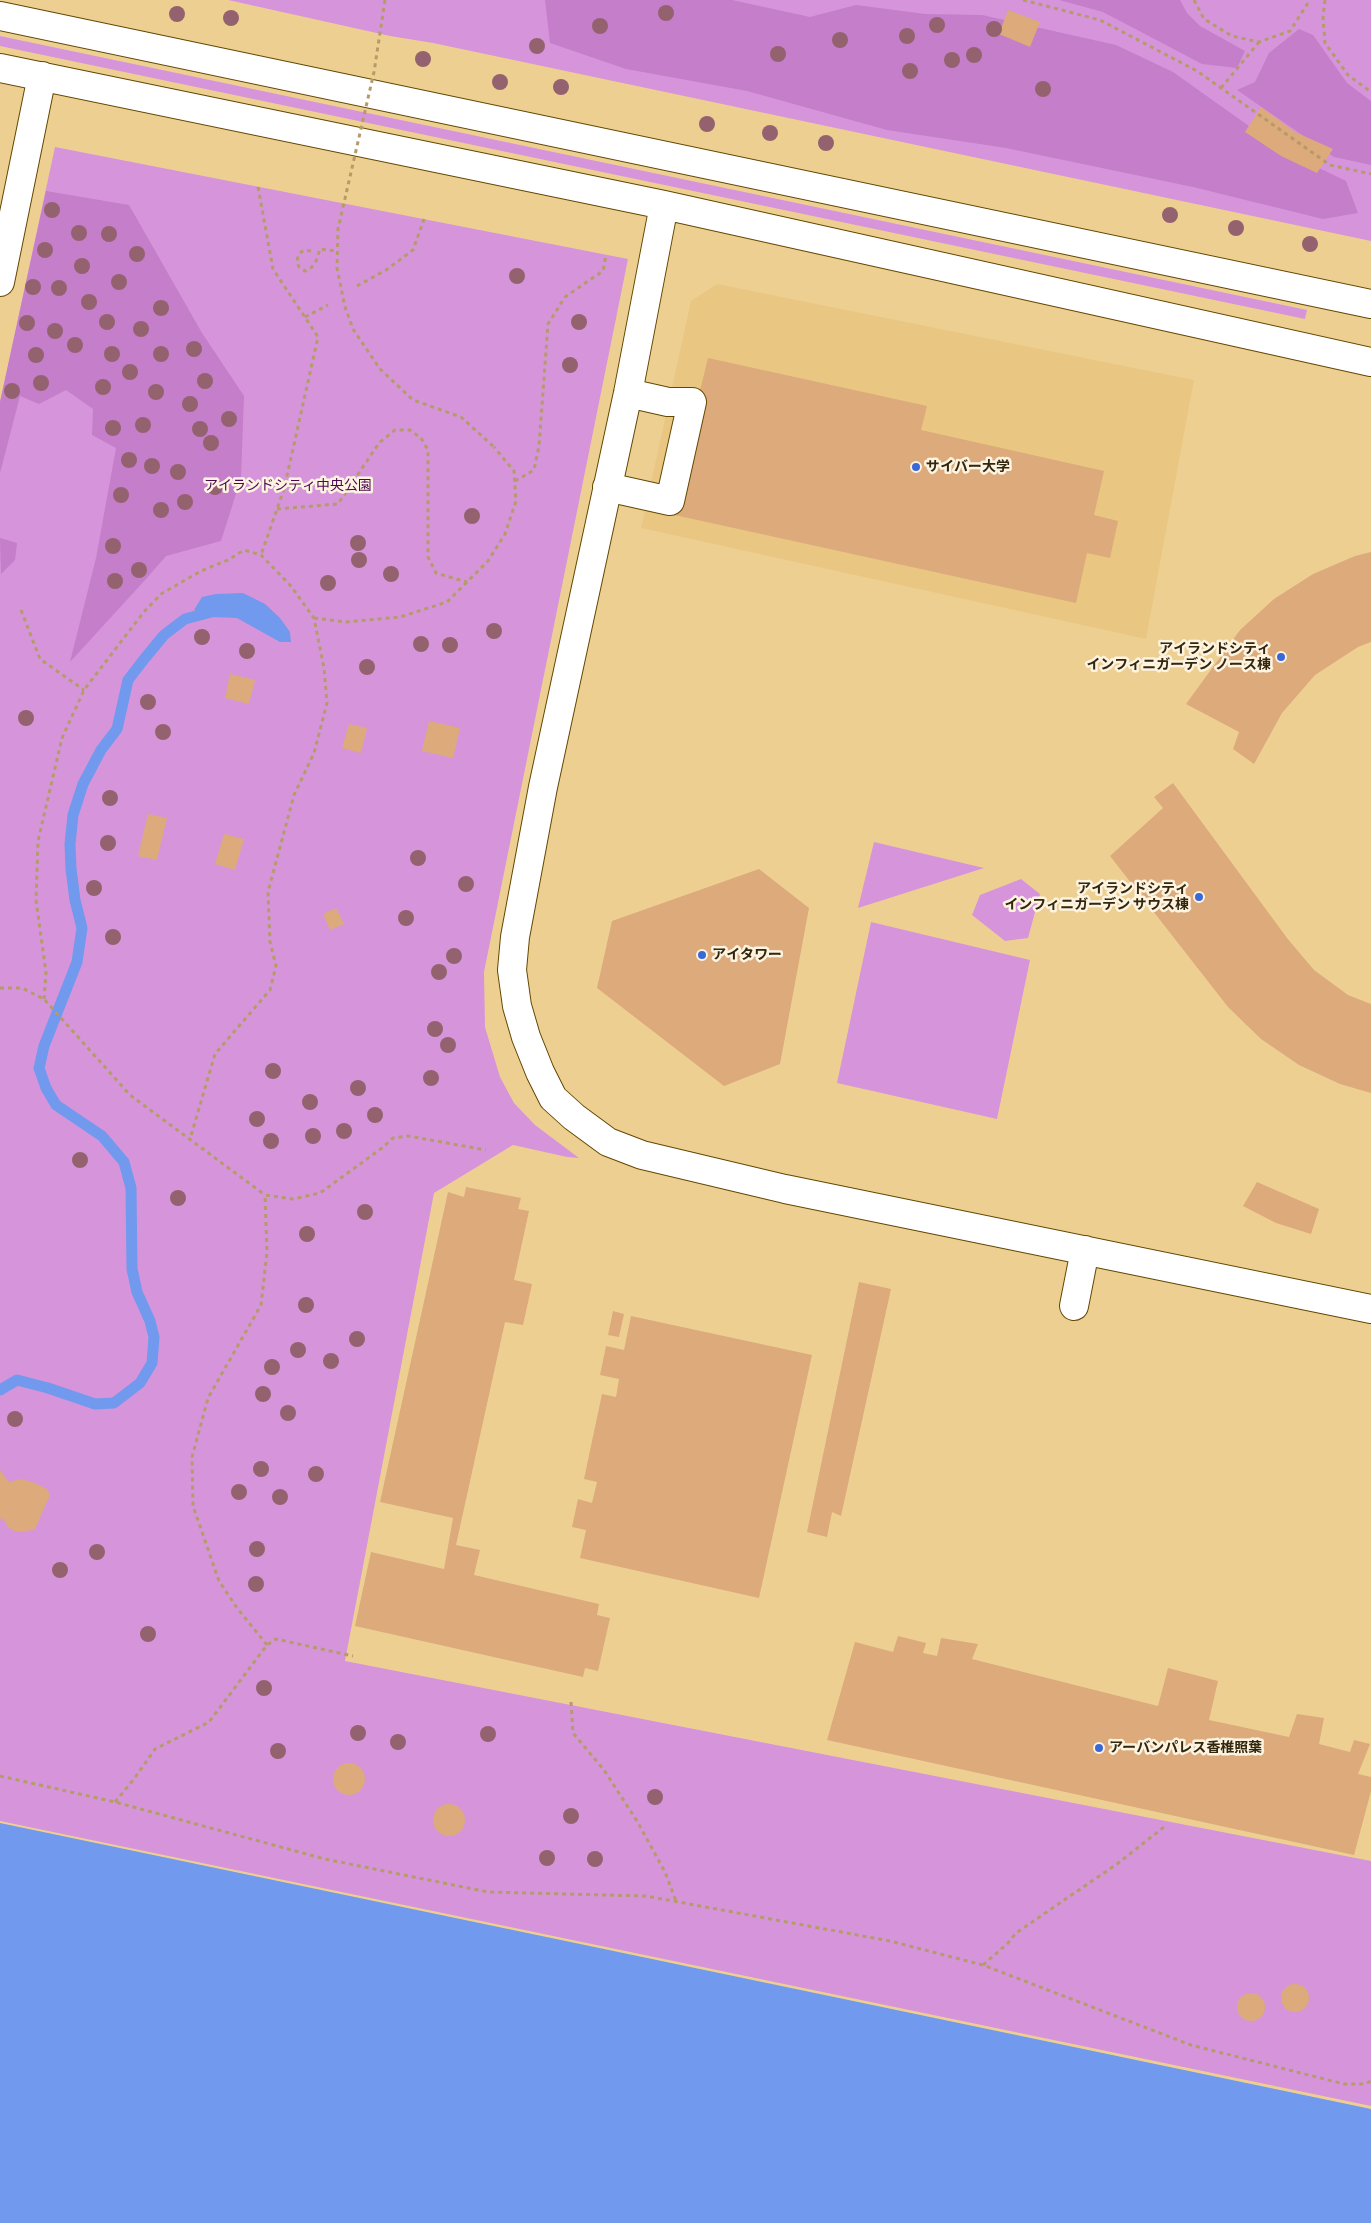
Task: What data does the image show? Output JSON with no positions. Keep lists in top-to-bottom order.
{
  "parks": ["アイランドシティ中央公園"],
  "places": [
    "サイバー大学",
    "アイランドシティ インフィニガーデン ノース棟",
    "アイランドシティ インフィニガーデン サウス棟",
    "アイタワー",
    "アーバンパレス香椎照葉"
  ]
}
